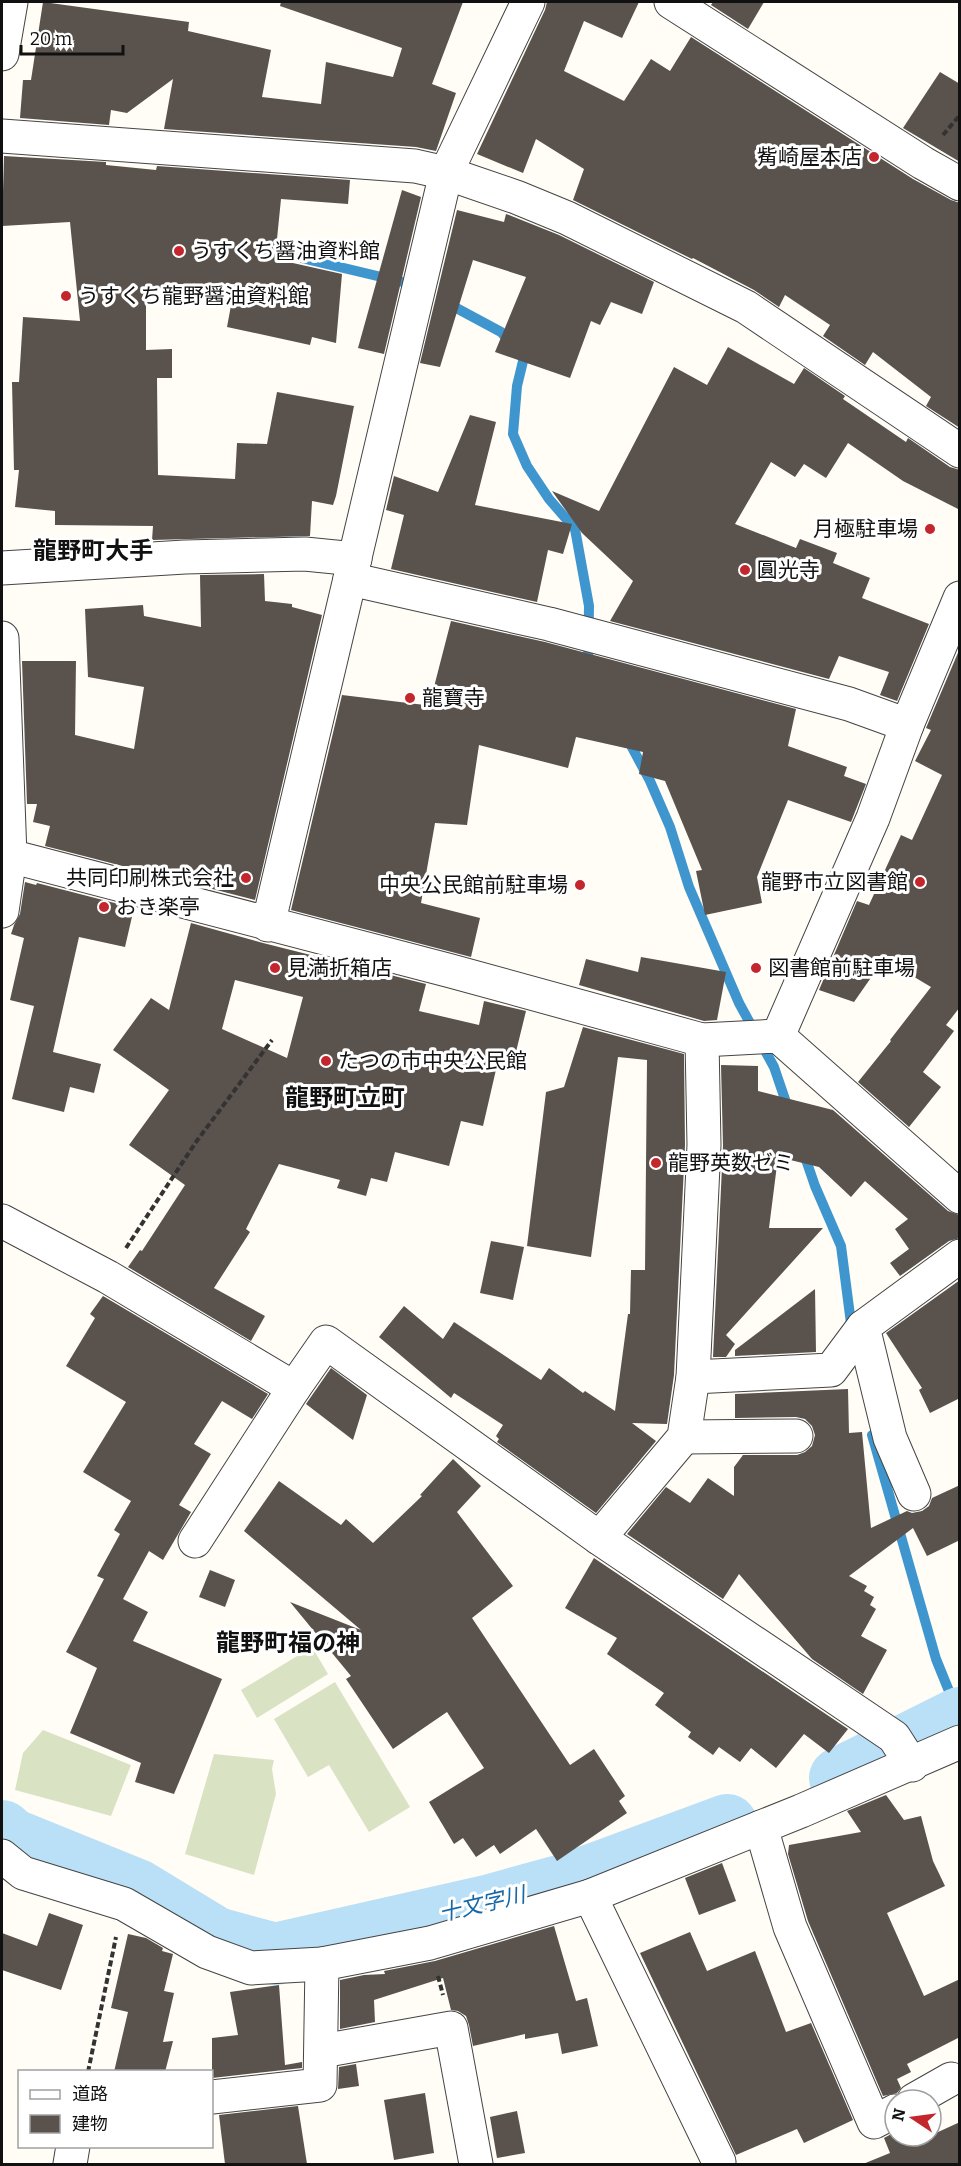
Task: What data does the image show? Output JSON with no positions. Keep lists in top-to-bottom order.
{
  "districts": ["龍野町大手", "龍野町立町", "龍野町福の神"],
  "water": ["十文字川"],
  "places": [
    "觜崎屋本店",
    "うすくち醤油資料館",
    "うすくち龍野醤油資料館",
    "月極駐車場",
    "圓光寺",
    "龍寶寺",
    "共同印刷株式会社",
    "龍野市立図書館",
    "中央公民館前駐車場",
    "おき楽亭",
    "見満折箱店",
    "図書館前駐車場",
    "たつの市中央公民館",
    "龍野英数ゼミ"
  ],
  "legend": ["道路", "建物"],
  "scale_bar": "20 m",
  "north": "left"
}
